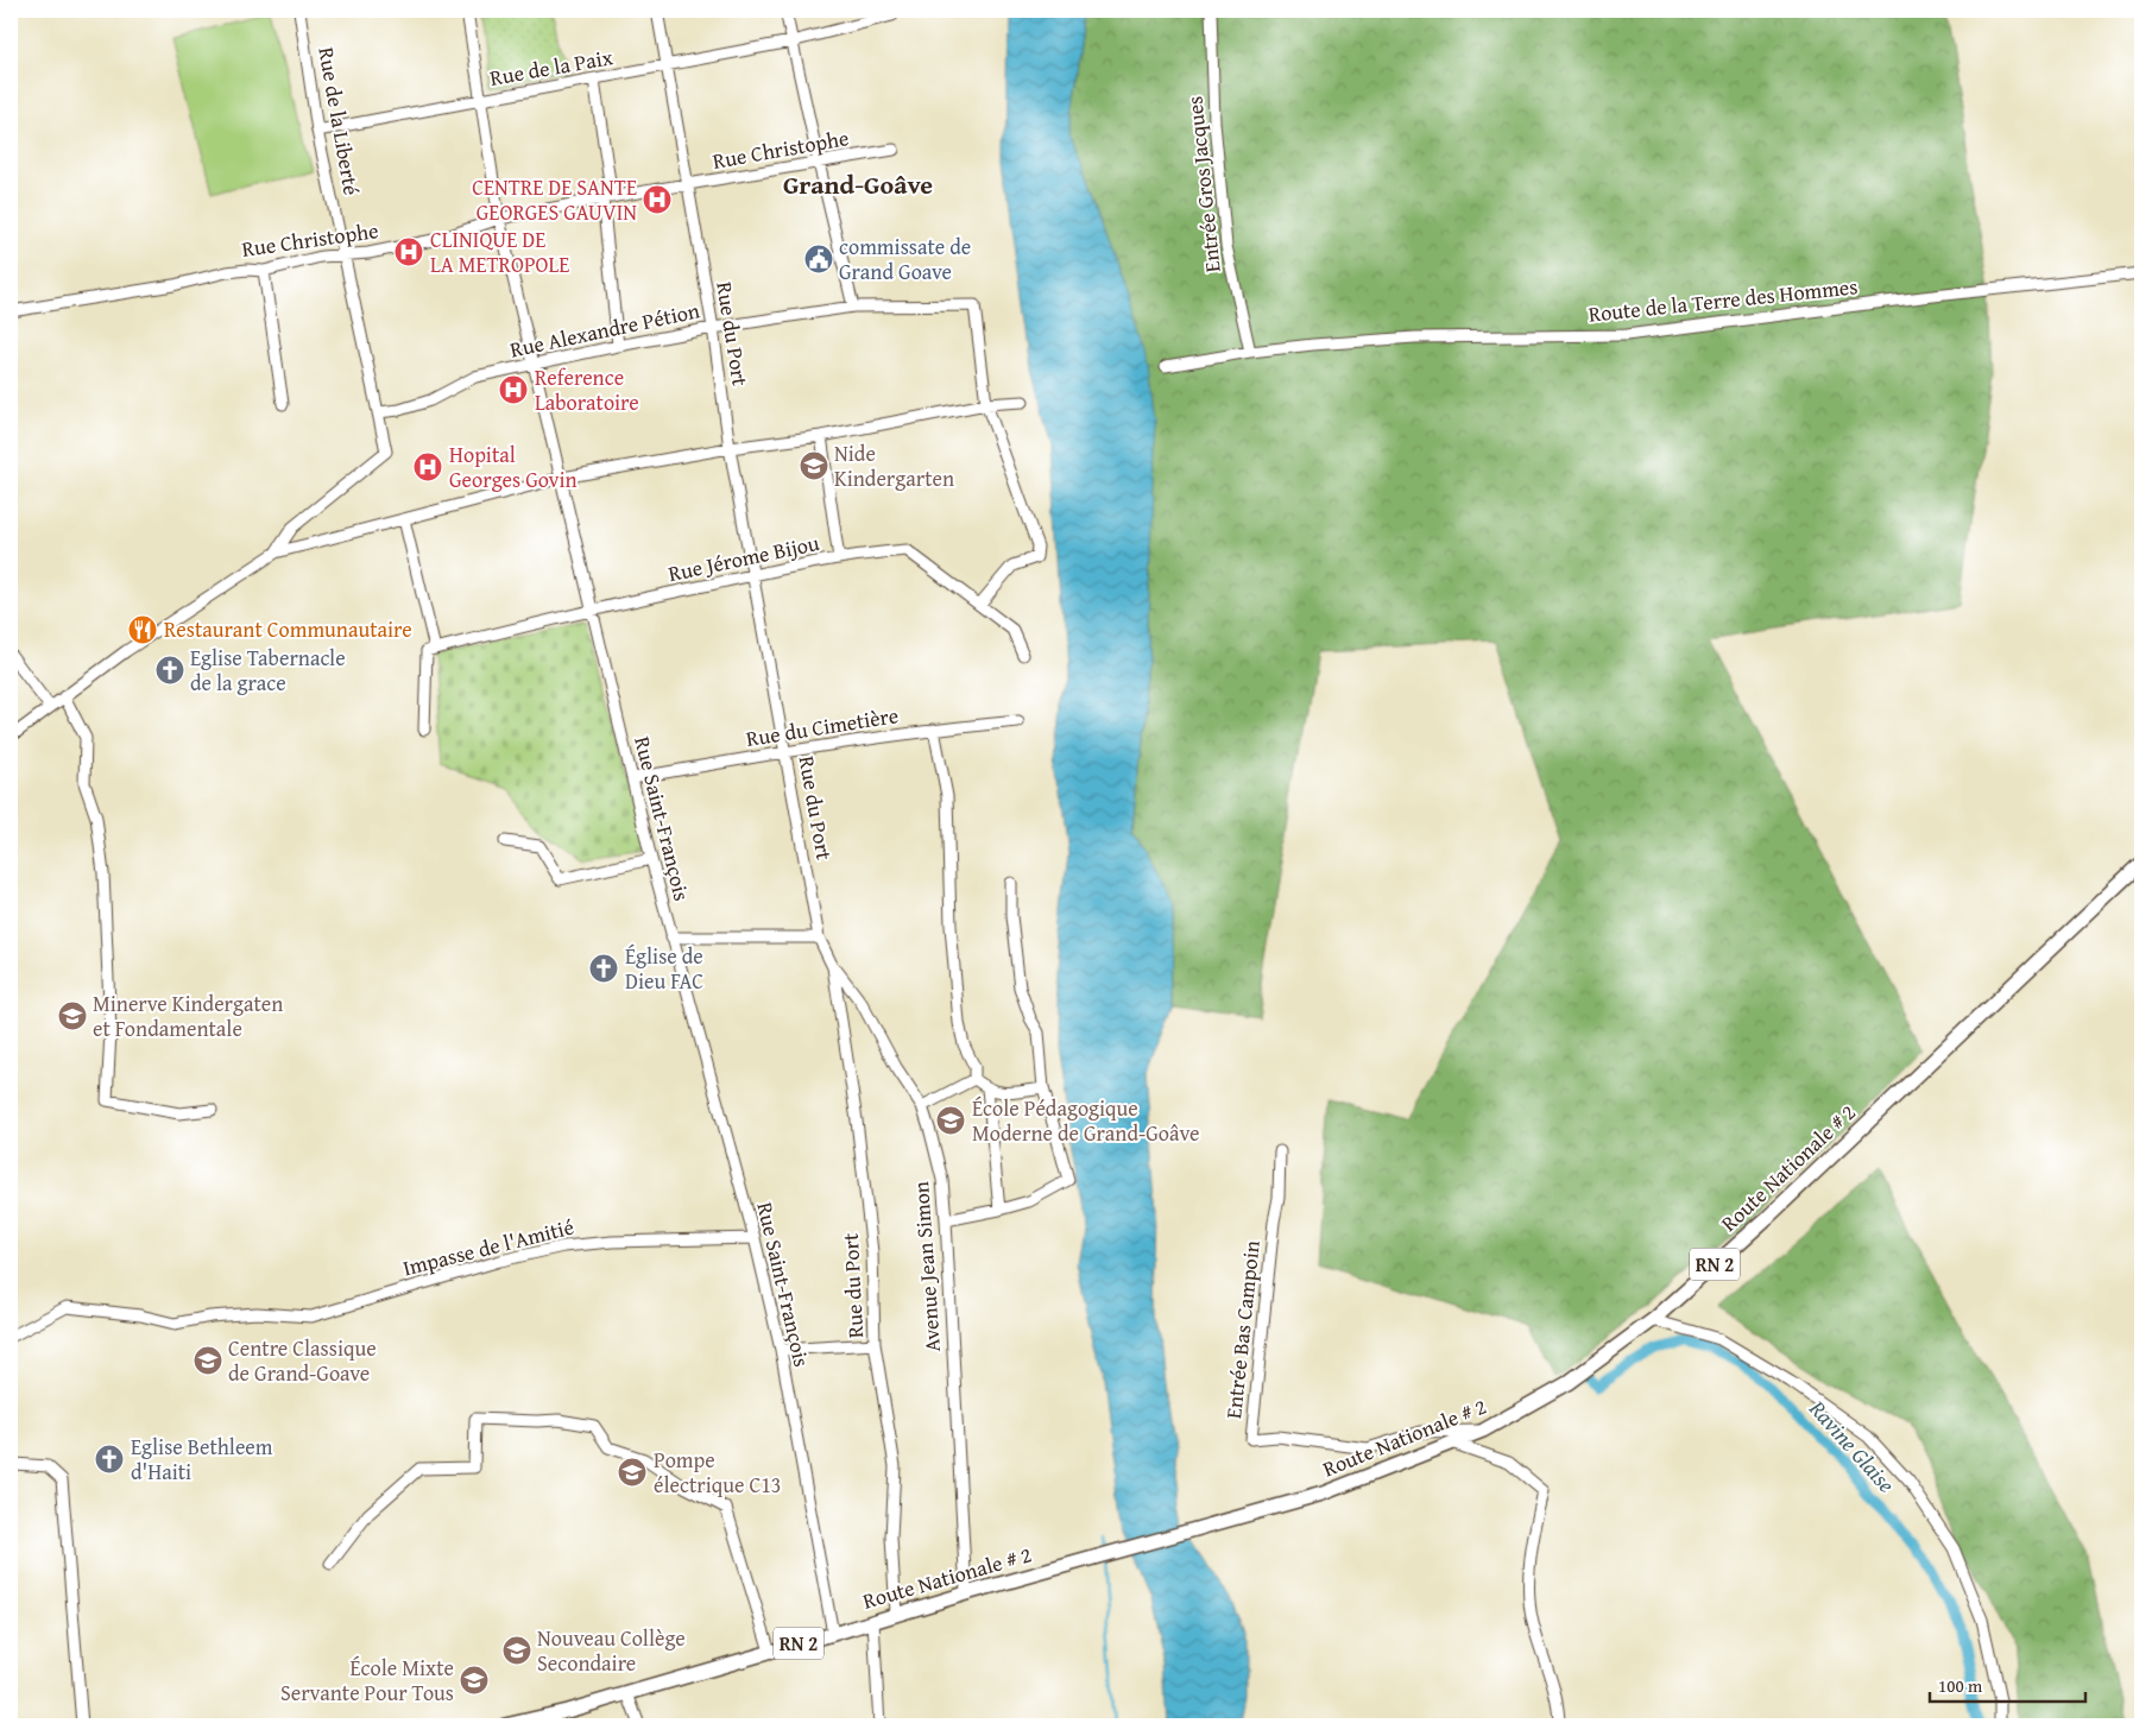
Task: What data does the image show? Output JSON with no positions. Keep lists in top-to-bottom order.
{
  "streets": {
    "main road": ["Route Nationale # 2", "RN 2"],
    "street": [
      "Rue de la Paix",
      "Rue de la Liberté",
      "Rue Christophe",
      "Entrée Gros Jacques",
      "Route de la Terre des Hommes",
      "Rue Alexandre Pétion",
      "Rue du Port",
      "Rue Jérome Bijou",
      "Rue du Cimetière",
      "Rue Saint-François",
      "Impasse de l'Amitié",
      "Avenue Jean Simon",
      "Entrée Bas Campoin"
    ]
  },
  "crossings": [
    ["Rue de la Paix", "Rue de la Liberté"],
    ["Rue de la Paix", "Rue du Port"],
    ["Rue de la Paix", "Rue Saint-François"],
    ["Rue de la Liberté", "Rue Christophe"],
    ["Rue de la Liberté", "Rue Alexandre Pétion"],
    ["Rue Christophe", "Rue du Port"],
    ["Rue Christophe", "Rue Saint-François"],
    ["Entrée Gros Jacques", "Route de la Terre des Hommes"],
    ["Rue Alexandre Pétion", "Rue du Port"],
    ["Rue Alexandre Pétion", "Rue Saint-François"],
    ["Rue du Port", "Rue Jérome Bijou"],
    ["Rue du Port", "Rue du Cimetière"],
    ["Rue du Port", "Route Nationale # 2"],
    ["Rue du Port", "Avenue Jean Simon"],
    ["Rue Jérome Bijou", "Rue Saint-François"],
    ["Rue du Cimetière", "Rue Saint-François"],
    ["Rue Saint-François", "Route Nationale # 2"],
    ["Rue Saint-François", "Impasse de l'Amitié"],
    ["Route Nationale # 2", "Avenue Jean Simon"],
    ["Route Nationale # 2", "Entrée Bas Campoin"]
  ],
  "districts": ["Grand-Goâve"],
  "water": ["Ravine Glaise"],
  "places": {
    "hospital": [
      "CENTRE DE SANTE GEORGES GAUVIN",
      "CLINIQUE DE LA METROPOLE",
      "Reference Laboratoire",
      "Hopital Georges Govin"
    ],
    "public building": ["commissate de Grand Goave"],
    "school or university": [
      "Nide Kindergarten",
      "Minerve Kindergaten et Fondamentale",
      "École Pédagogique Moderne de Grand-Goâve",
      "Centre Classique de Grand-Goave",
      "Pompe électrique C13",
      "Nouveau Collège Secondaire",
      "École Mixte Servante Pour Tous"
    ],
    "restaurant": ["Restaurant Communautaire"],
    "church": ["Eglise Tabernacle de la grace", "Église de Dieu FAC", "Eglise Bethleem d'Haiti"]
  },
  "scale_bar": "100 m"
}
